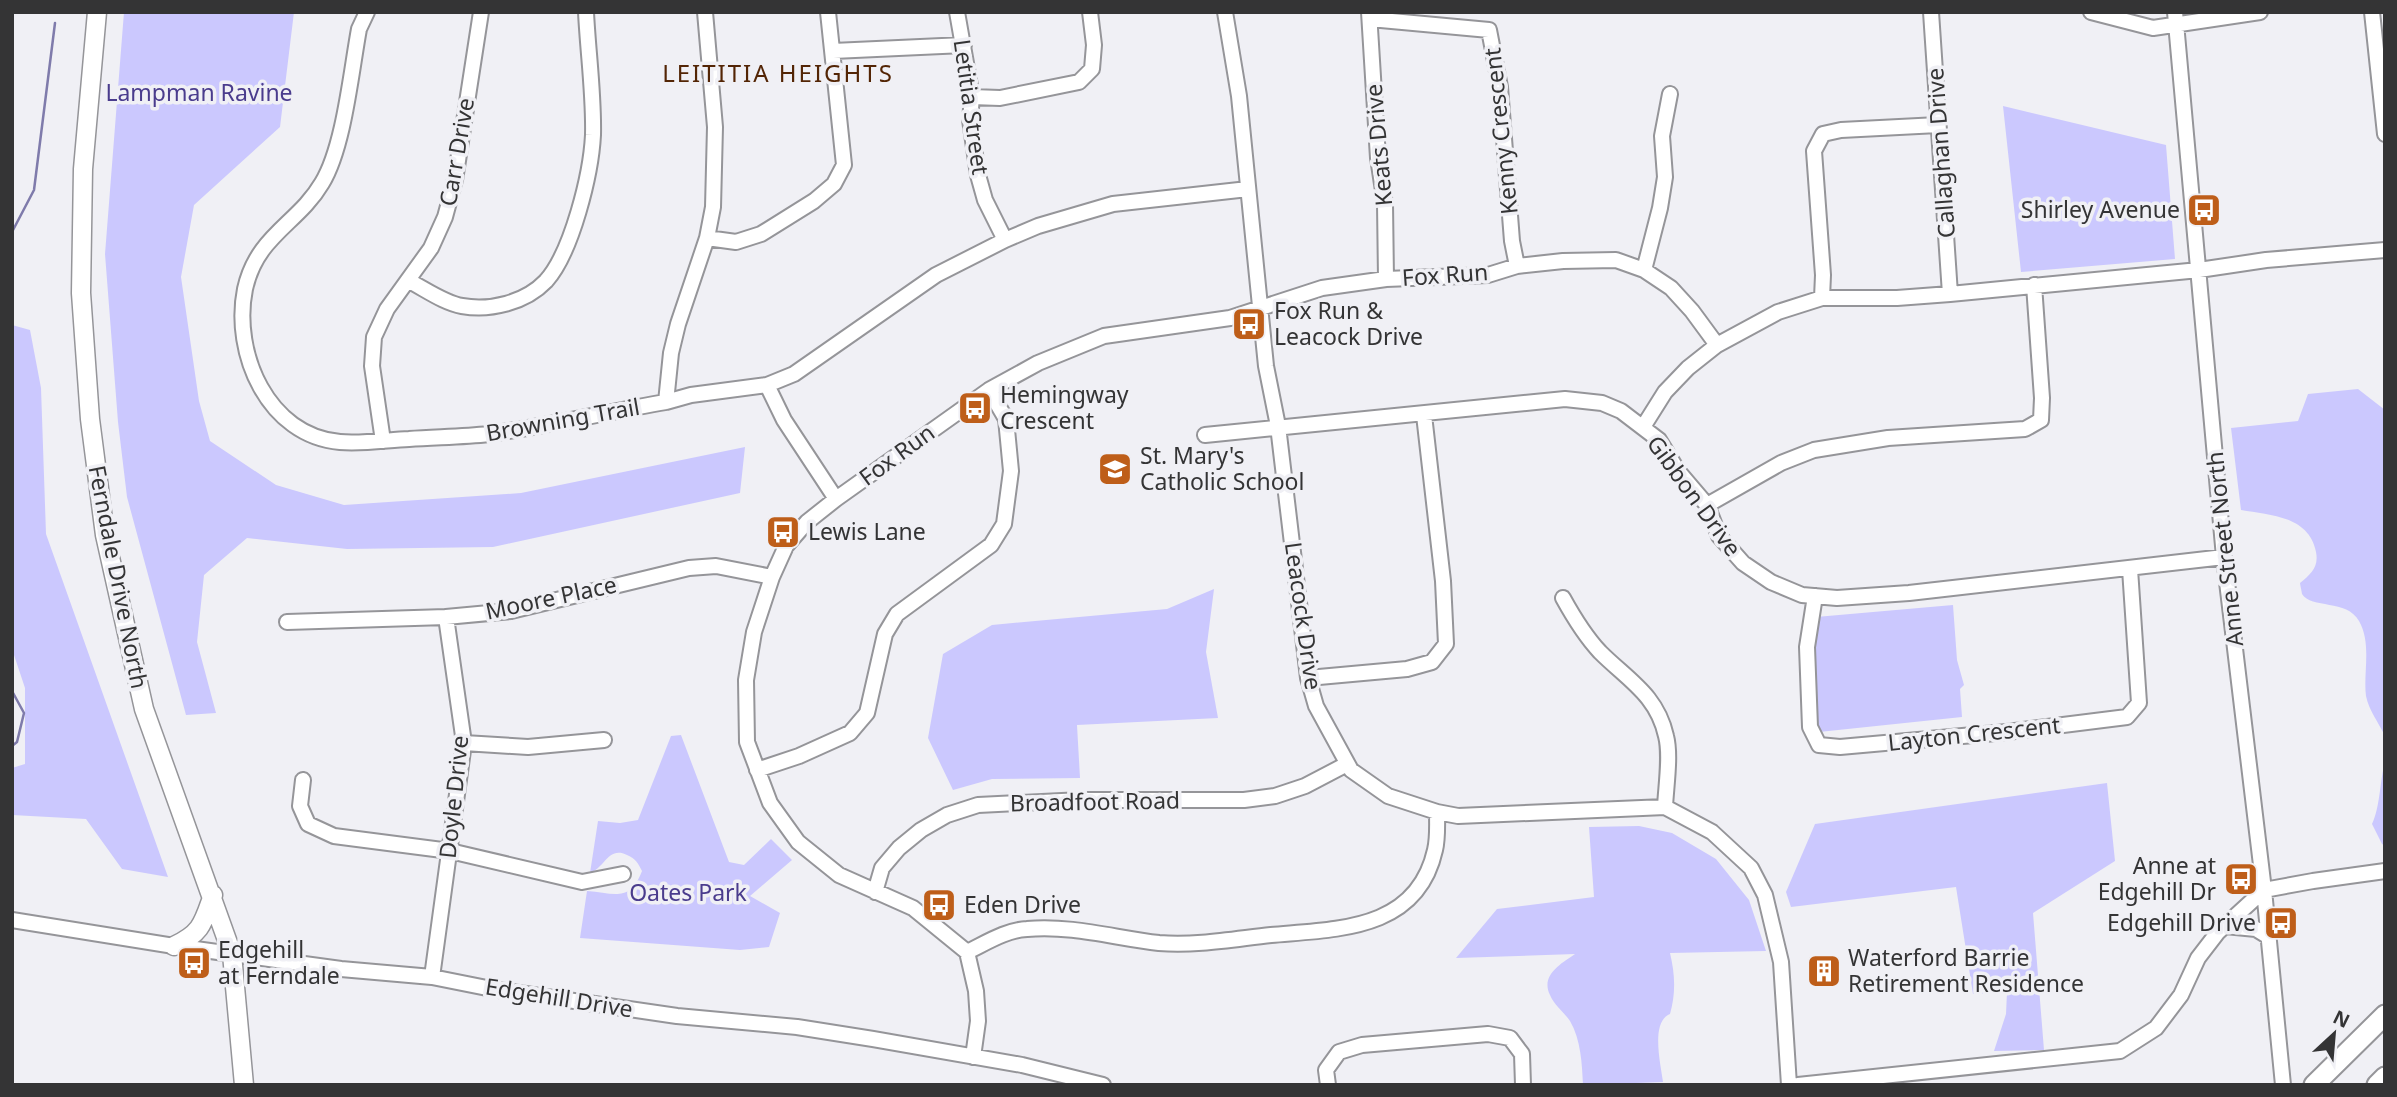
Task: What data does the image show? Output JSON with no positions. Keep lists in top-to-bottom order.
{
  "streets": {
    "main road": ["Ferndale Drive North"],
    "street": [
      "Letitia Street",
      "Kenny Crescent",
      "Keats Drive",
      "Carr Drive",
      "Callaghan Drive",
      "Fox Run",
      "Browning Trail",
      "Gibbon Drive",
      "Anne Street North",
      "Moore Place",
      "Leacock Drive",
      "Layton Crescent",
      "Doyle Drive",
      "Broadfoot Road",
      "Edgehill Drive"
    ]
  },
  "crossings": [
    ["Letitia Street", "Browning Trail"],
    ["Kenny Crescent", "Keats Drive"],
    ["Kenny Crescent", "Fox Run"],
    ["Keats Drive", "Fox Run"],
    ["Carr Drive", "Browning Trail"],
    ["Fox Run", "Moore Place"],
    ["Fox Run", "Leacock Drive"],
    ["Fox Run", "Broadfoot Road"],
    ["Browning Trail", "Leacock Drive"],
    ["Gibbon Drive", "Anne Street North"],
    ["Gibbon Drive", "Leacock Drive"],
    ["Gibbon Drive", "Layton Crescent"],
    ["Ferndale Drive North", "Edgehill Drive"],
    ["Moore Place", "Doyle Drive"],
    ["Leacock Drive", "Broadfoot Road"],
    ["Doyle Drive", "Edgehill Drive"]
  ],
  "districts": ["LEITITIA HEIGHTS"],
  "parks": ["Lampman Ravine", "Oates Park"],
  "places": {
    "bus stop": [
      "Shirley Avenue",
      "Fox Run & Leacock Drive",
      "Hemingway Crescent",
      "Lewis Lane",
      "Anne at Edgehill Dr",
      "Eden Drive",
      "Edgehill Drive",
      "Edgehill at Ferndale"
    ],
    "school or university": ["St. Mary's Catholic School"],
    "building": ["Waterford Barrie Retirement Residence"]
  },
  "north": "top right"
}
